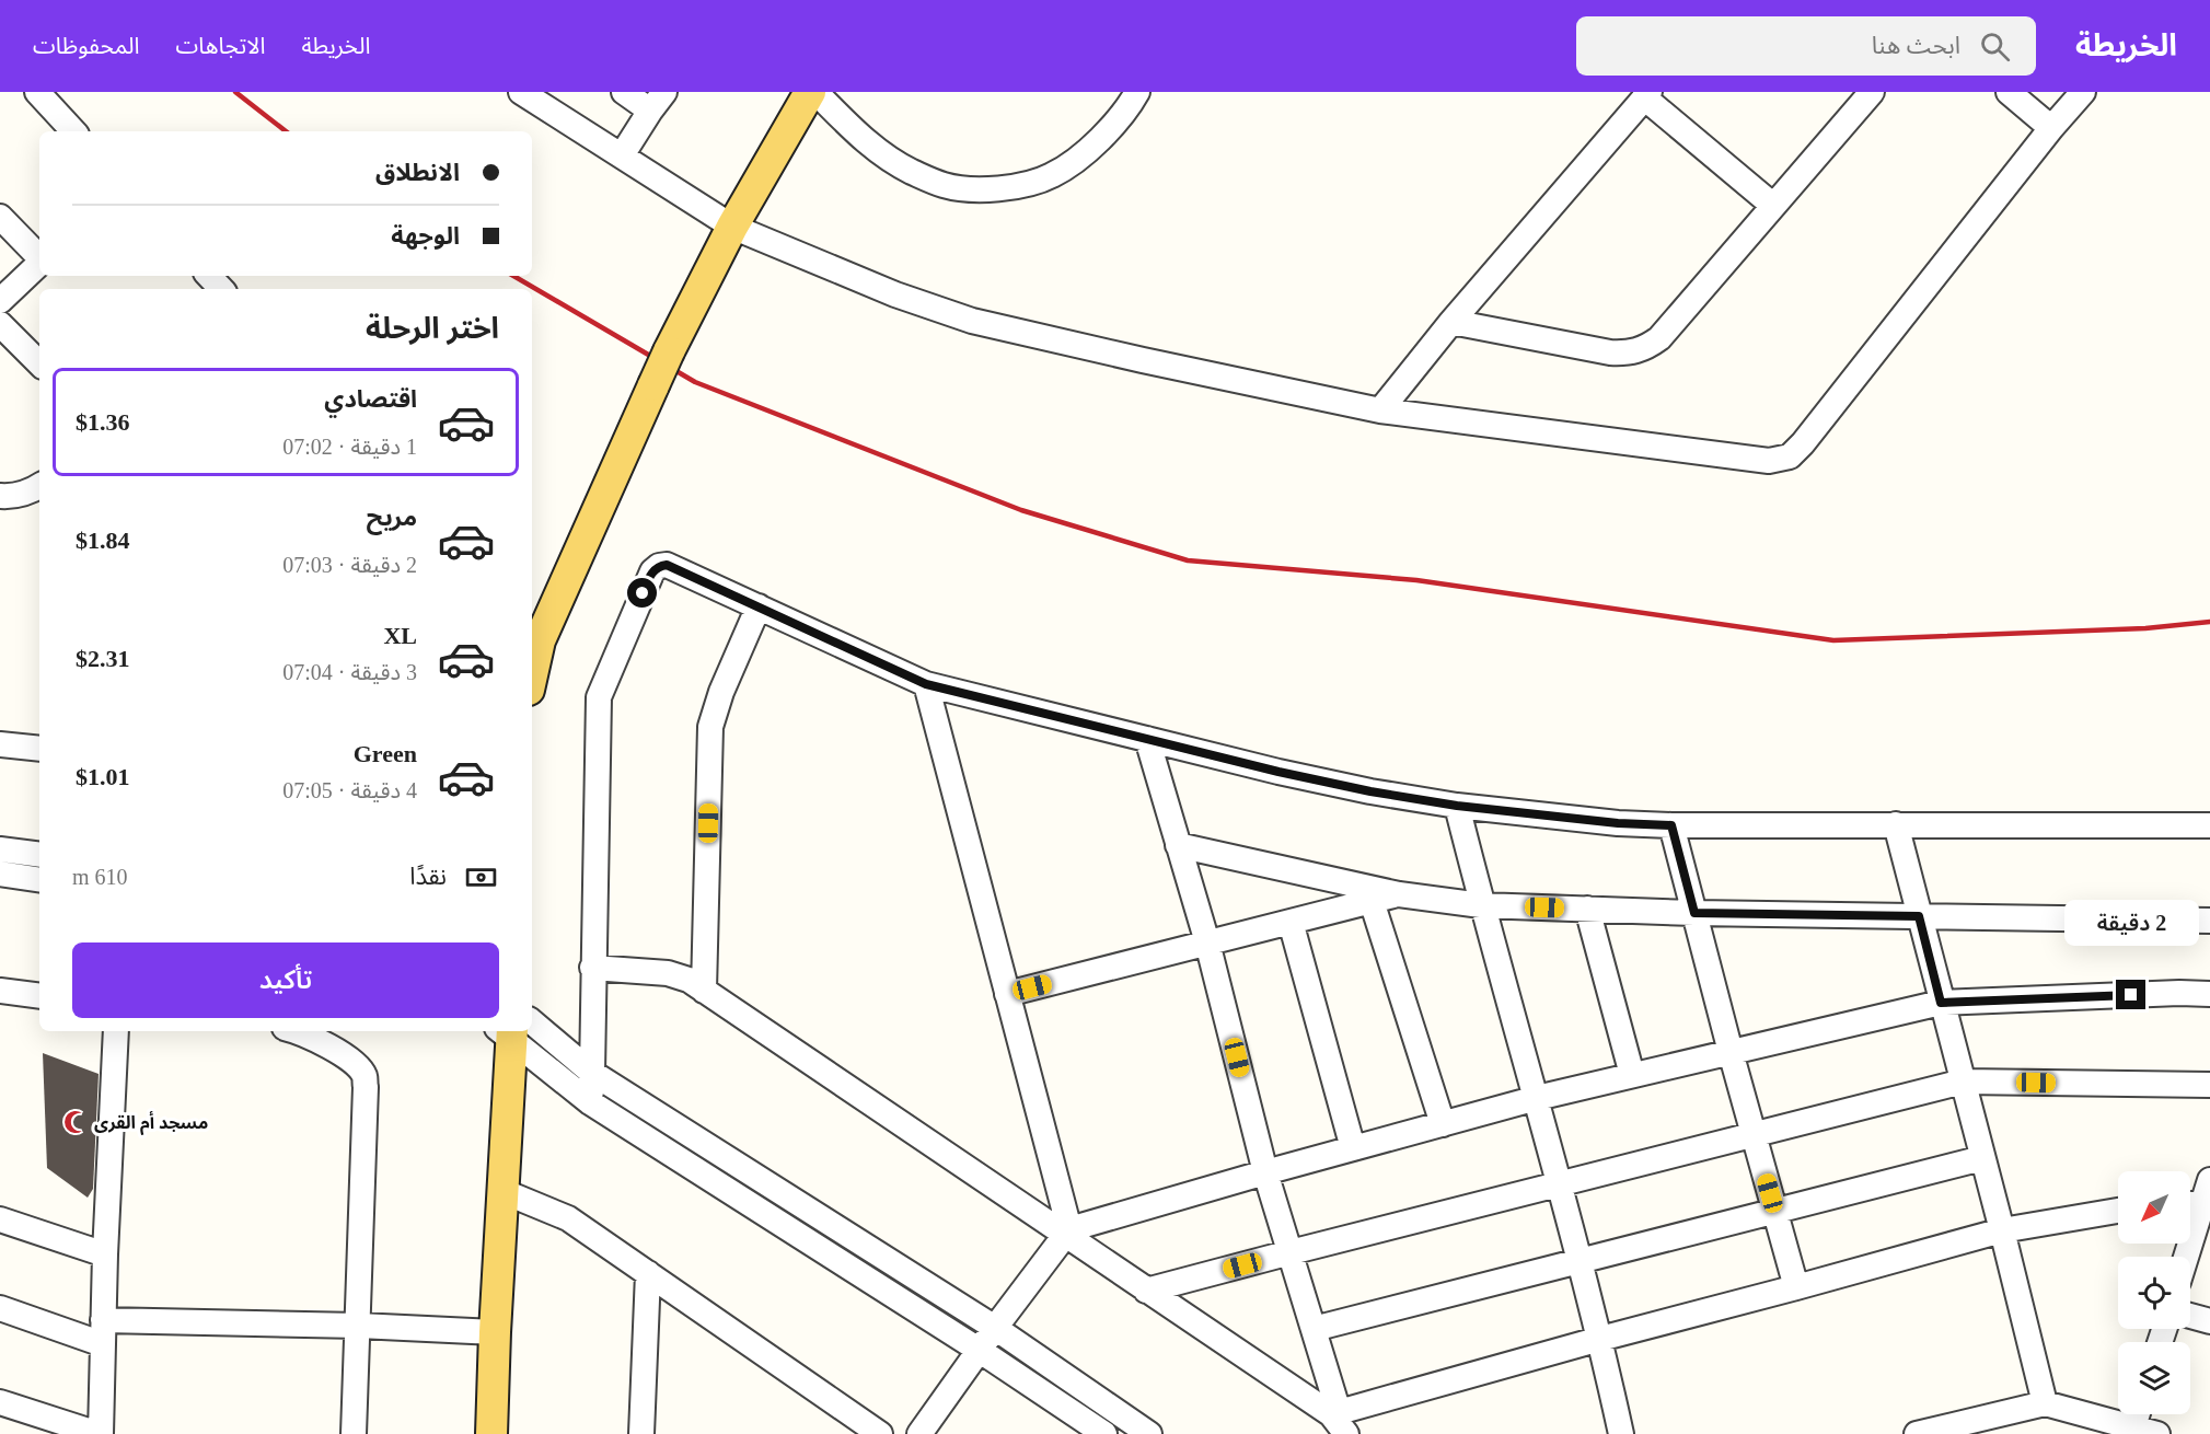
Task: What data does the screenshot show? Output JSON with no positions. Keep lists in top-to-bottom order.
{
  "places": {
    "mosque": ["مسجد أم القرى"]
  },
  "north": "bottom left",
  "page": {
    "header": "الخريطة",
    "search": "ابحث هنا",
    "nav": ["الخريطة", "الاتجاهات", "المحفوظات"],
    "banner": ["الانطلاق", "الوجهة"],
    "heading": "اختر الرحلة",
    "list": [
      {
        "name": "اقتصادي",
        "note": "1 دقيقة · 07:02",
        "value": "$1.36"
      },
      {
        "name": "مريح",
        "note": "2 دقيقة · 07:03",
        "value": "$1.84"
      },
      {
        "name": "XL",
        "note": "3 دقيقة · 07:04",
        "value": "$2.31"
      },
      {
        "name": "Green",
        "note": "4 دقيقة · 07:05",
        "value": "$1.01"
      }
    ],
    "pay": ["نقدًا", "610 m"],
    "bubble": "2 دقيقة",
    "buttons": "تأكيد"
  }
}
